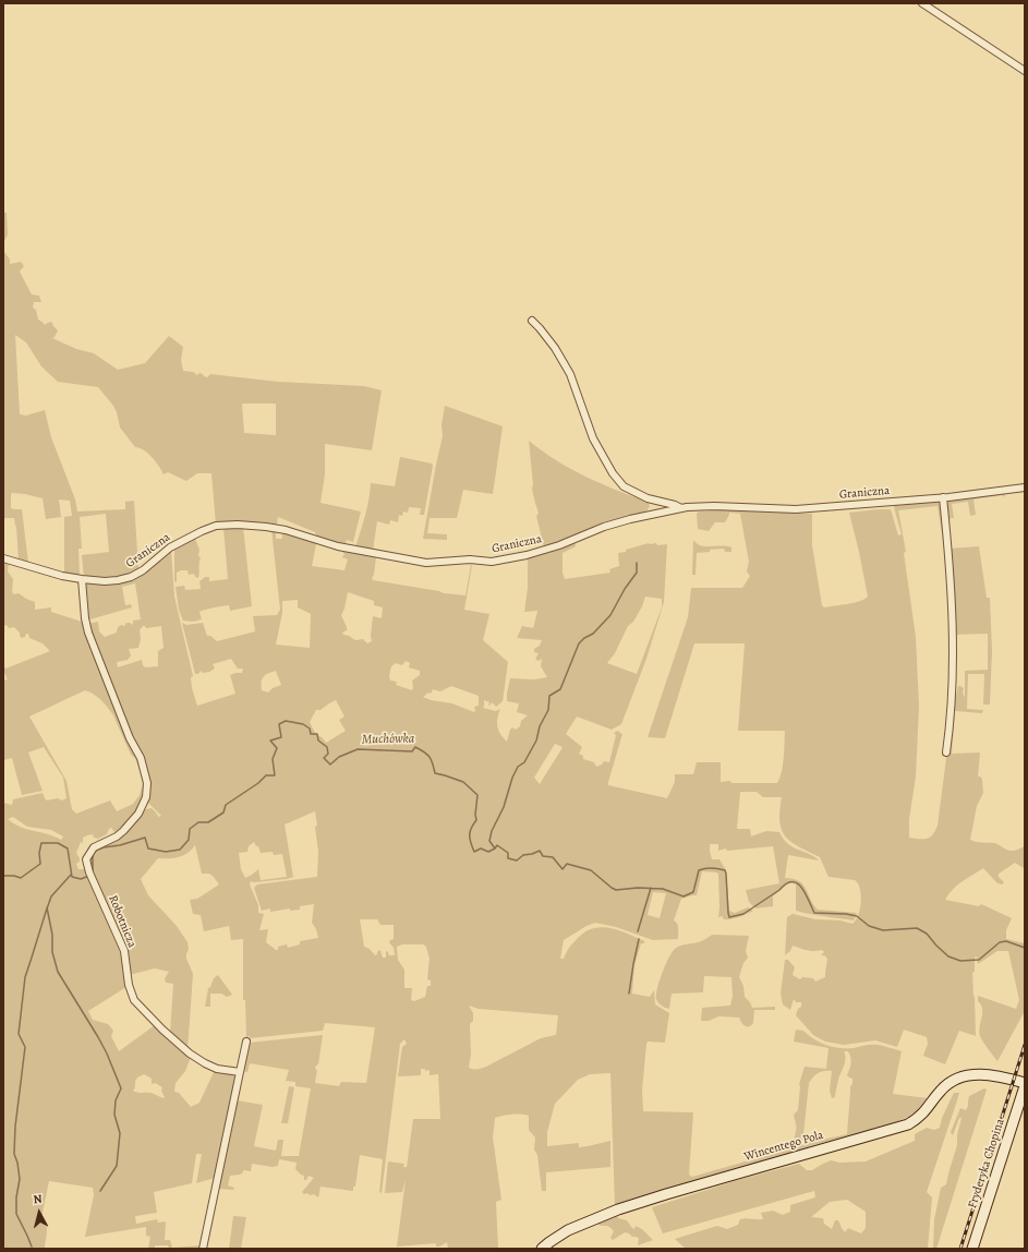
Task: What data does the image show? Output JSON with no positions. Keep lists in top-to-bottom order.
{
  "streets": {
    "street": [
      "Graniczna",
      "Robotnicza",
      "Wincentego Pola",
      "Fryderyka Chopina"
    ]
  },
  "crossings": [
    ["Graniczna", "Robotnicza"],
    ["Wincentego Pola", "Fryderyka Chopina"]
  ],
  "water": ["Muchówka"],
  "north": "top"
}
